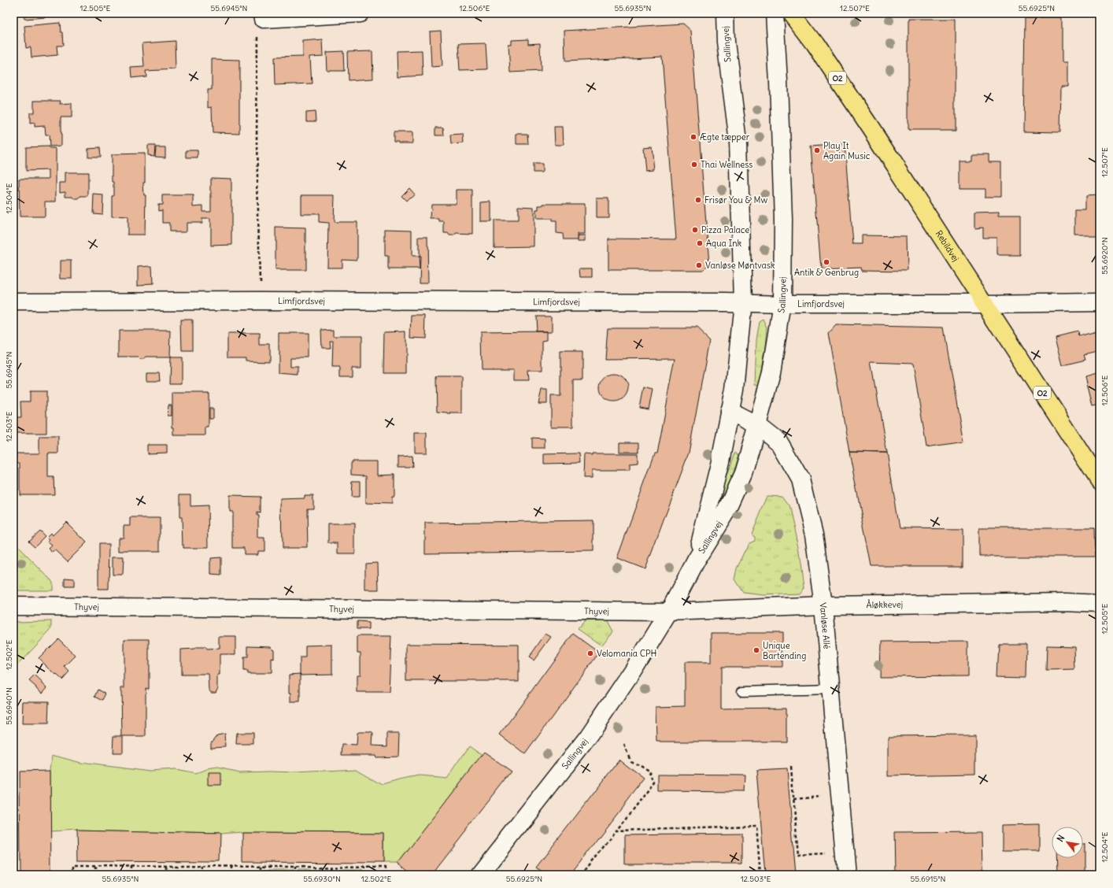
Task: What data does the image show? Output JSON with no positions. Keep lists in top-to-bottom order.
{
  "streets": {
    "main road": ["O2", "Rebildvej"],
    "street": [
      "Sallingvej",
      "Limfjordsvej",
      "Åløkkevej",
      "Thyvej",
      "Vanløse Allé"
    ]
  },
  "crossings": [
    ["Sallingvej", "Limfjordsvej"],
    ["Sallingvej", "Åløkkevej"],
    ["Sallingvej", "Thyvej"],
    ["Sallingvej", "Vanløse Allé"],
    ["Rebildvej", "Limfjordsvej"],
    ["Åløkkevej", "Thyvej"],
    ["Åløkkevej", "Vanløse Allé"]
  ],
  "places": [
    "Ægte tæpper",
    "Play It Again Music",
    "Thai Wellness",
    "Frisør You & Mw",
    "Pizza Palace",
    "Aqua Ink",
    "Antik & Genbrug",
    "Vanløse Møntvask",
    "Unique Bartending",
    "Velomania CPH"
  ],
  "north": "top left",
  "coordinates": [
    "12.505°E",
    "55.6945°N",
    "12.506°E",
    "55.6935°N",
    "12.507°E",
    "55.6925°N",
    "12.504°E",
    "55.6920°N",
    "12.503°E",
    "12.502°E",
    "55.6940°N",
    "55.6930°N",
    "55.6915°N"
  ]
}
